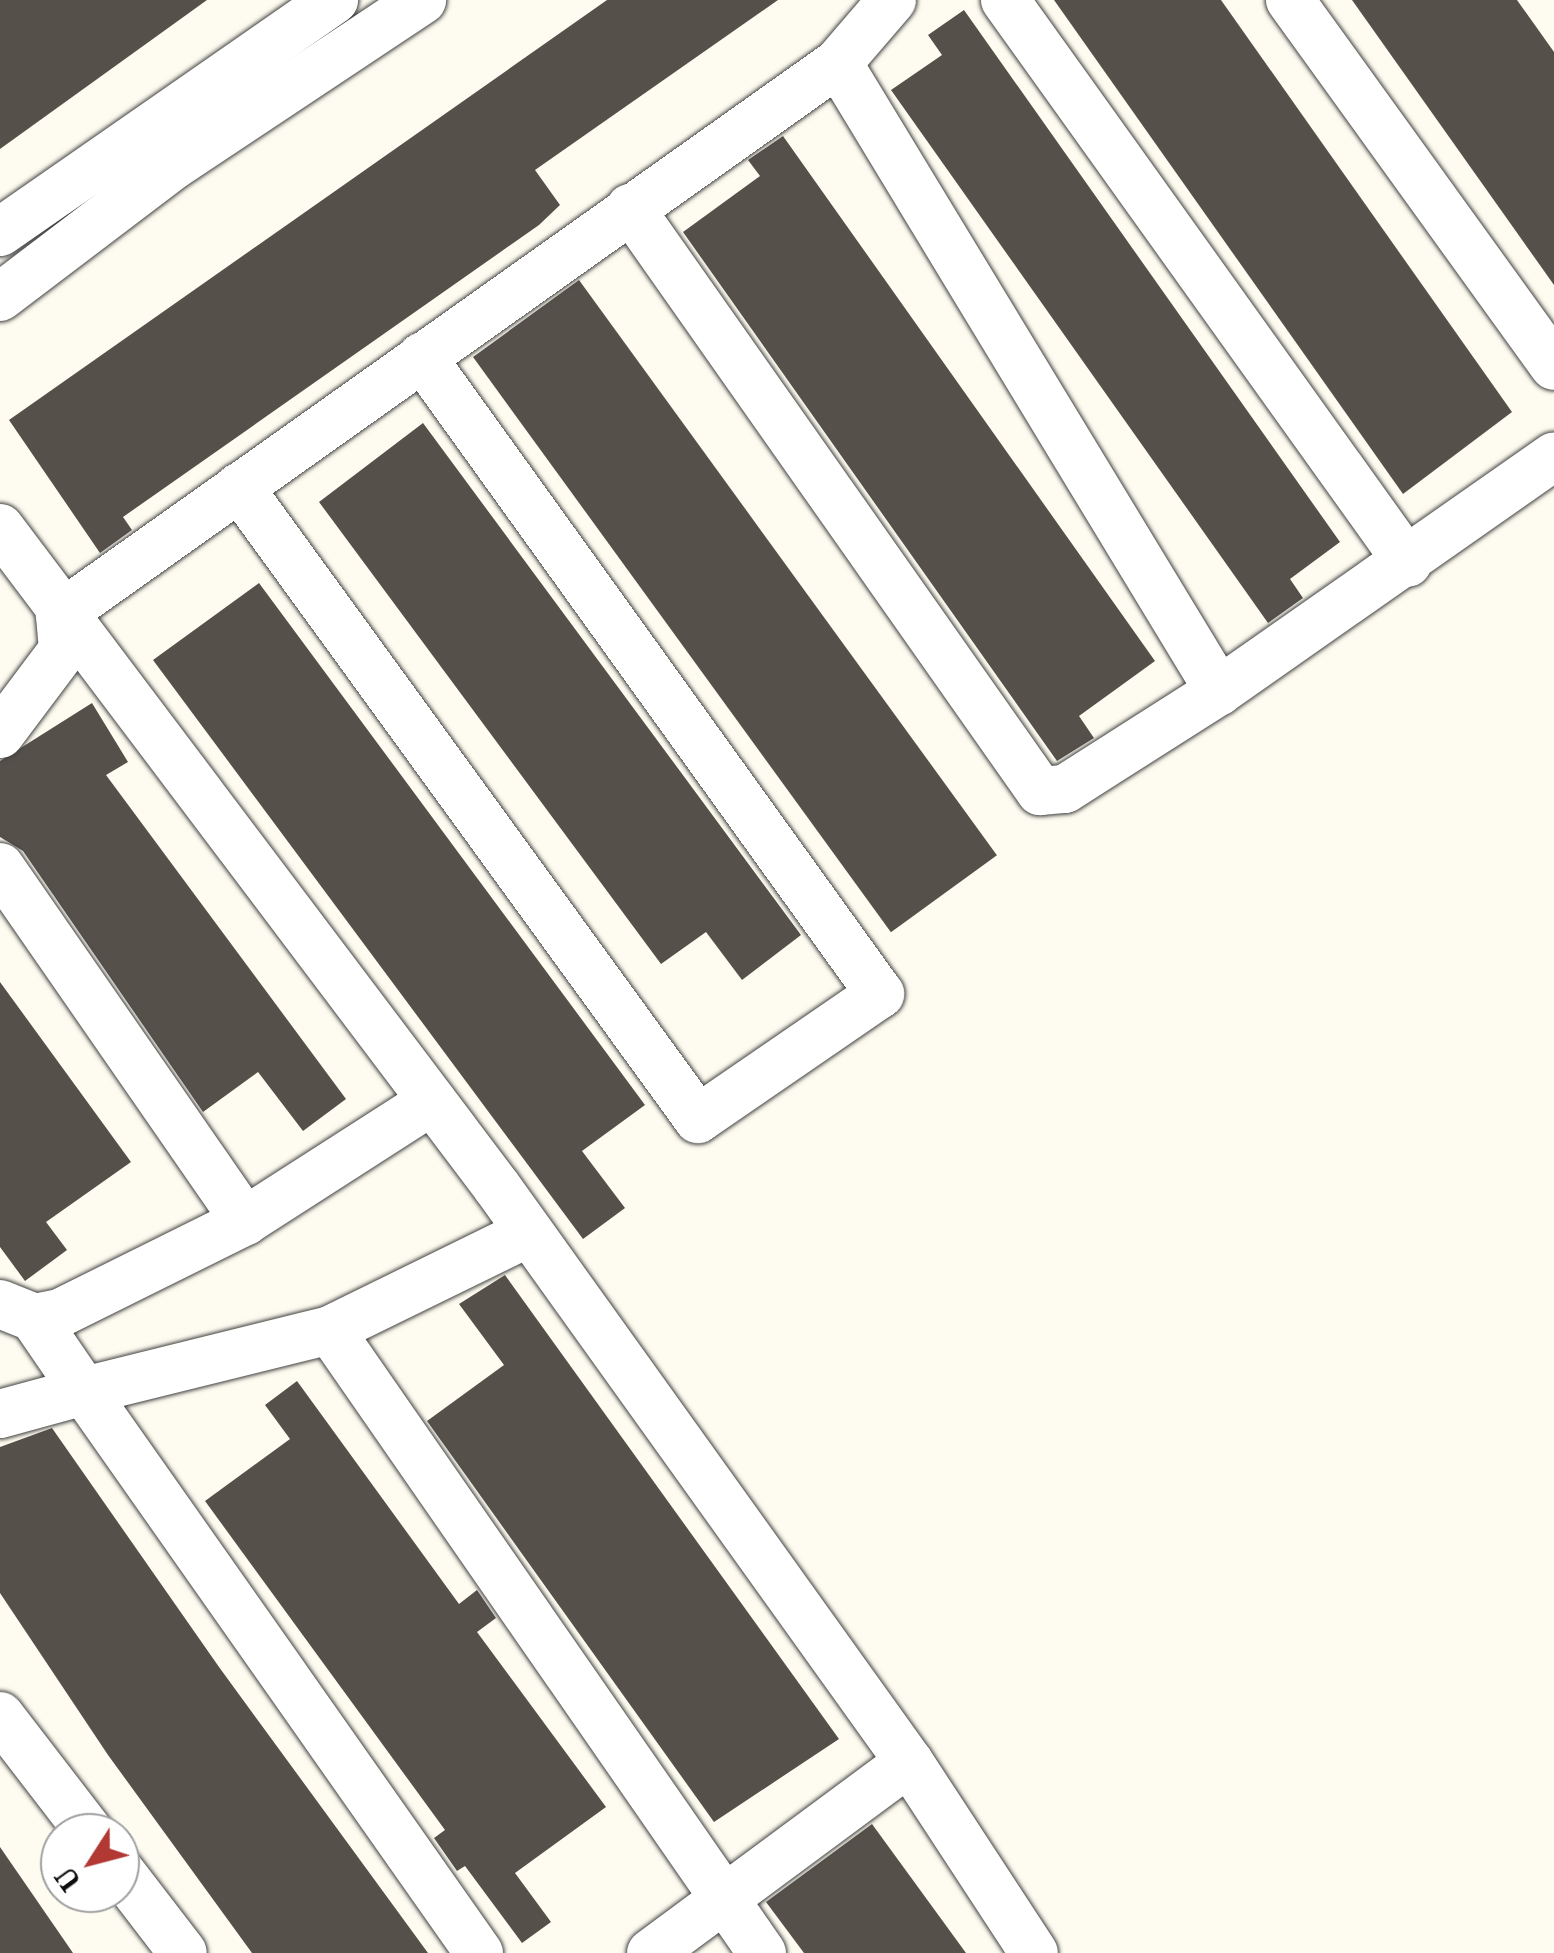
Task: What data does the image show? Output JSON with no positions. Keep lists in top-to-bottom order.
{
  "north": "bottom left"
}
